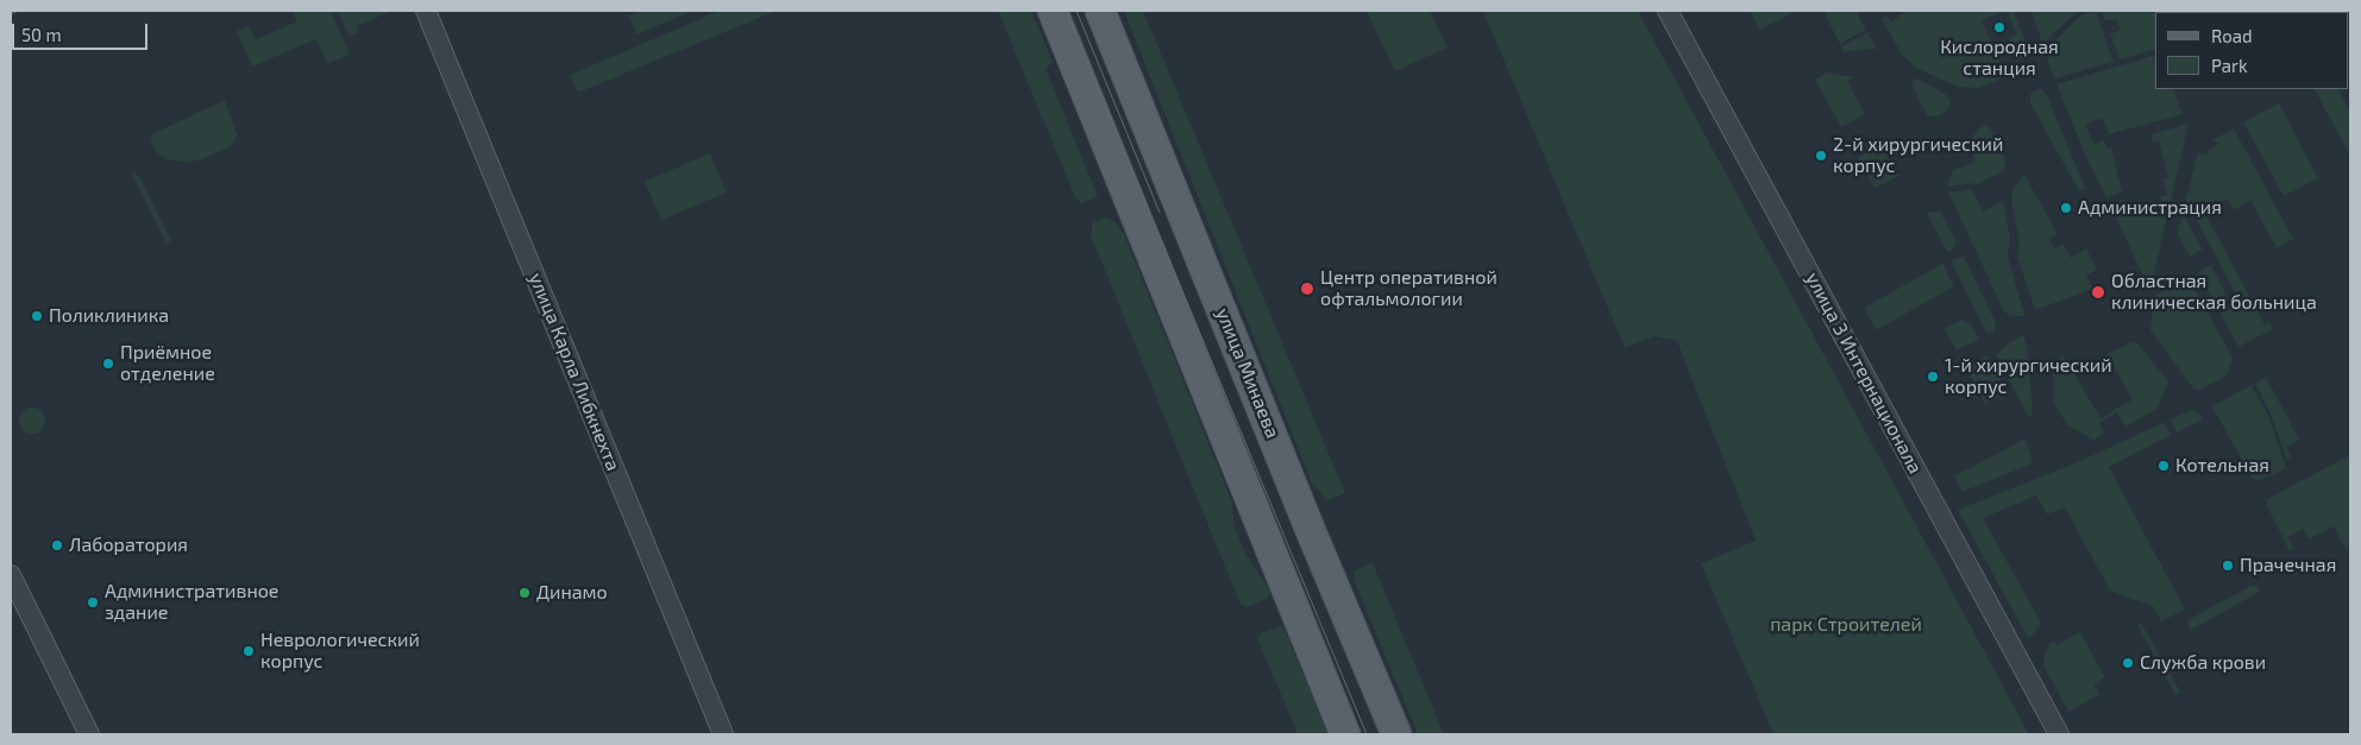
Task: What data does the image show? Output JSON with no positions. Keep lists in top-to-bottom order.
{
  "streets": {
    "main road": ["улица Минаева"],
    "street": ["улица Карла Либкнехта", "улица 3 Интернационала"]
  },
  "parks": ["парк Строителей"],
  "places": [
    "Кислородная станция",
    "2-й хирургический корпус",
    "Администрация",
    "Центр оперативной офтальмологии",
    "Областная клиническая больница",
    "Поликлиника",
    "Приёмное отделение",
    "1-й хирургический корпус",
    "Котельная",
    "Лаборатория",
    "Прачечная",
    "Динамо",
    "Административное здание",
    "Неврологический корпус",
    "Служба крови"
  ],
  "legend": ["Road", "Park"],
  "scale_bar": "50 m"
}
